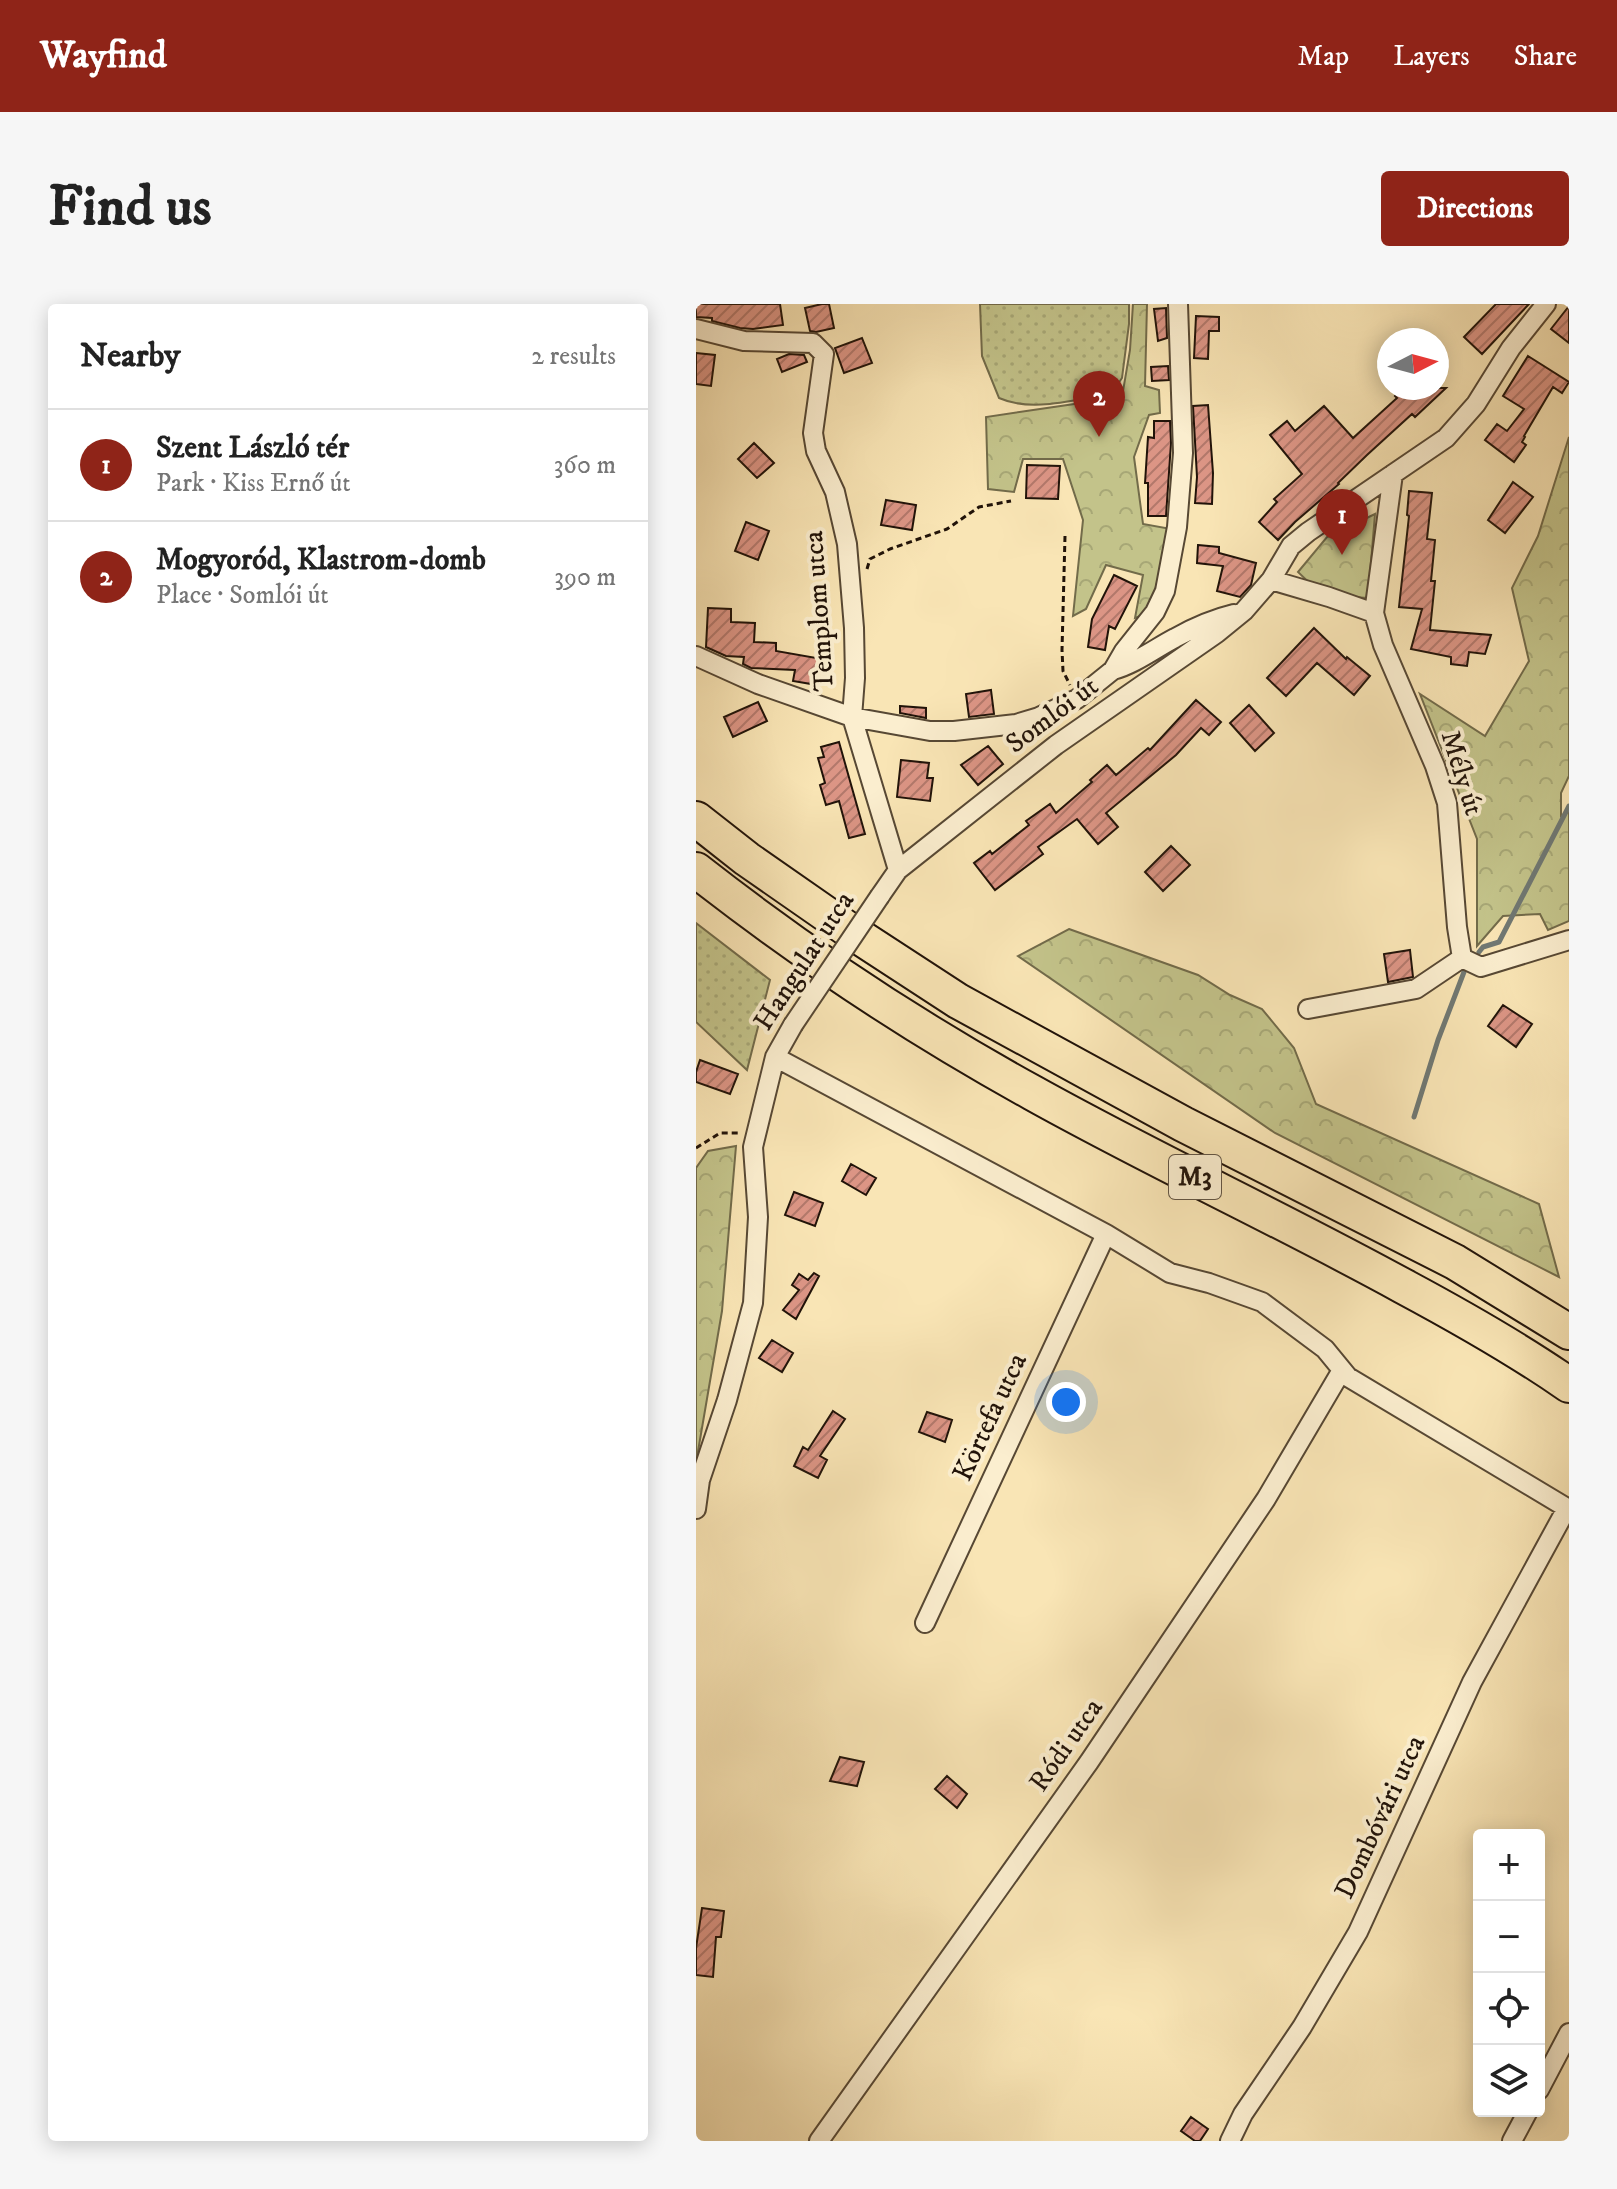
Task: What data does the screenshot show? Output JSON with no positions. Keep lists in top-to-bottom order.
{
  "streets": {
    "highway": ["M3"],
    "street": [
      "Templom utca",
      "Somlói út",
      "Mély út",
      "Hangulat utca",
      "Körtefa utca",
      "Ródi utca",
      "Dombóvári utca"
    ]
  },
  "crossings": [
    ["Templom utca", "Somlói út"],
    ["Templom utca", "Hangulat utca"],
    ["Somlói út", "Hangulat utca"],
    ["Ródi utca", "Dombóvári utca"]
  ],
  "north": "right",
  "page": {
    "header": "Wayfind",
    "nav": ["Map", "Layers", "Share"],
    "buttons": "Directions",
    "title": "Find us",
    "heading": ["Nearby", "2 results"],
    "pins": ["2", "1"],
    "list": [
      {
        "mark": "1",
        "name": "Szent László tér",
        "note": "Park · Kiss Ernő út",
        "value": "360 m"
      },
      {
        "mark": "2",
        "name": "Mogyoród, Klastrom-domb",
        "note": "Place · Somlói út",
        "value": "390 m"
      }
    ],
    "map_buttons": ["+", "−"]
  }
}
